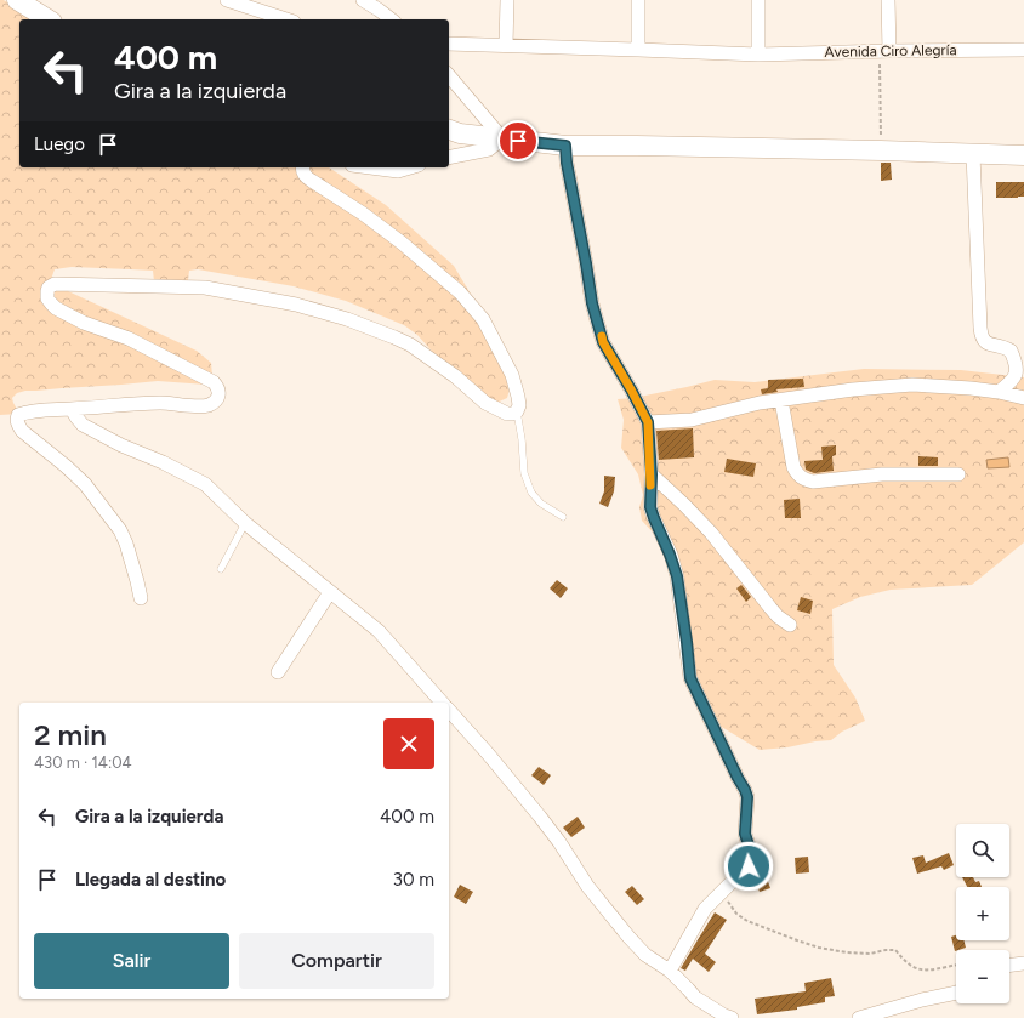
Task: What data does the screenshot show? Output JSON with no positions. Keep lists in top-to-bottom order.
{
  "streets": {
    "street": ["Avenida Ciro Alegría"]
  },
  "page": {
    "turn": ["400 m", "Gira a la izquierda"],
    "then": "Luego",
    "heading": ["2 min", "430 m · 14:04"],
    "list": [
      {
        "name": "Gira a la izquierda",
        "value": "400 m"
      },
      {
        "name": "Llegada al destino",
        "value": "30 m"
      }
    ],
    "map_buttons": ["+", "−"],
    "buttons": ["Salir", "Compartir"]
  }
}
